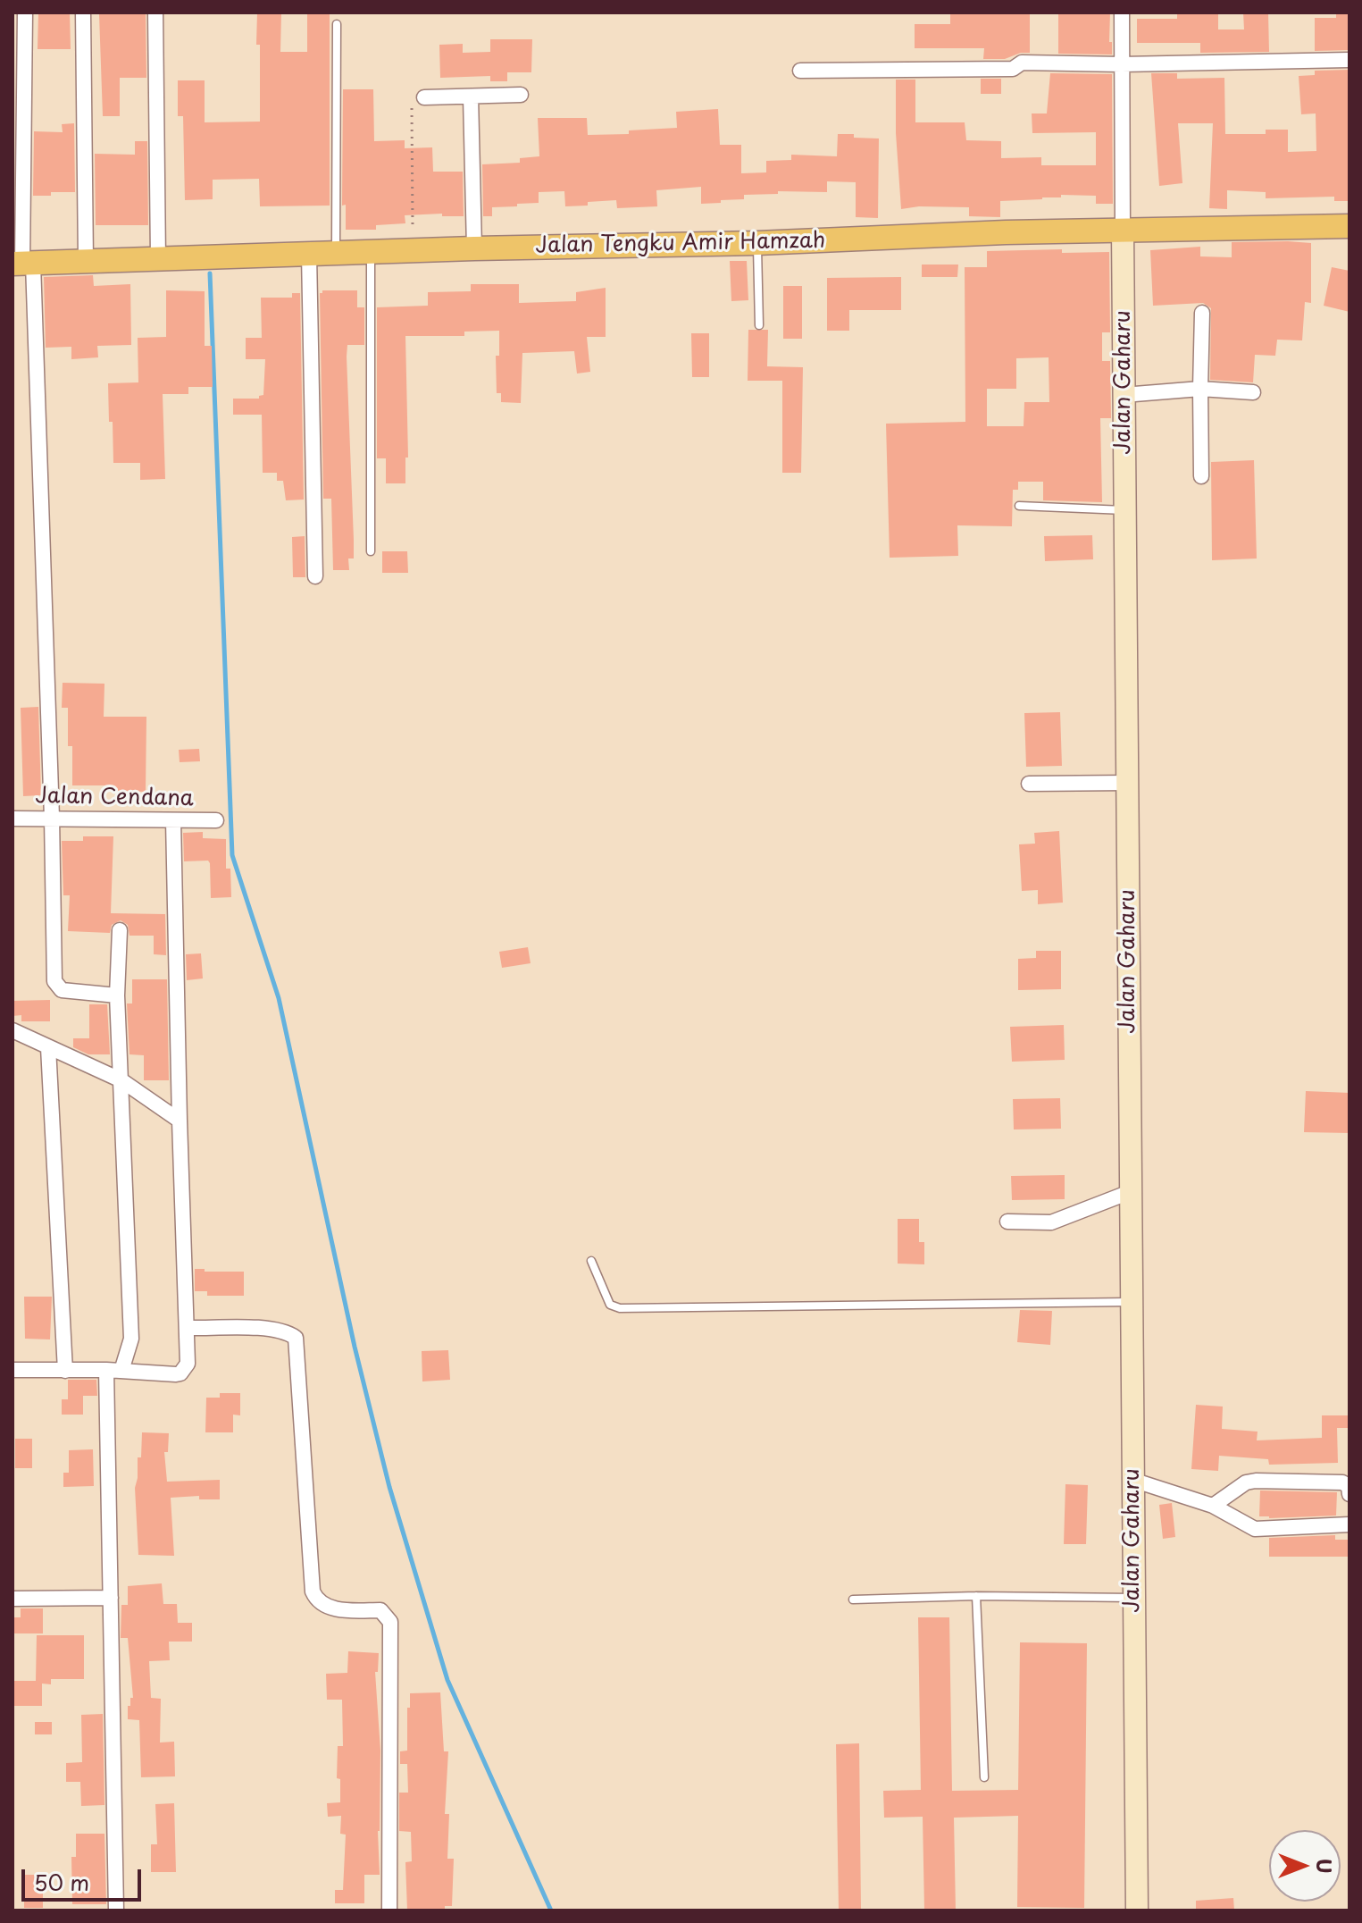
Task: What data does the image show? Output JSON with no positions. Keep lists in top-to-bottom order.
{
  "streets": {
    "main road": ["Jalan Tengku Amir Hamzah"],
    "street": ["Jalan Gaharu", "Jalan Cendana"]
  },
  "crossings": [
    ["Jalan Tengku Amir Hamzah", "Jalan Gaharu"]
  ],
  "scale_bar": "50 m",
  "north": "right"
}
